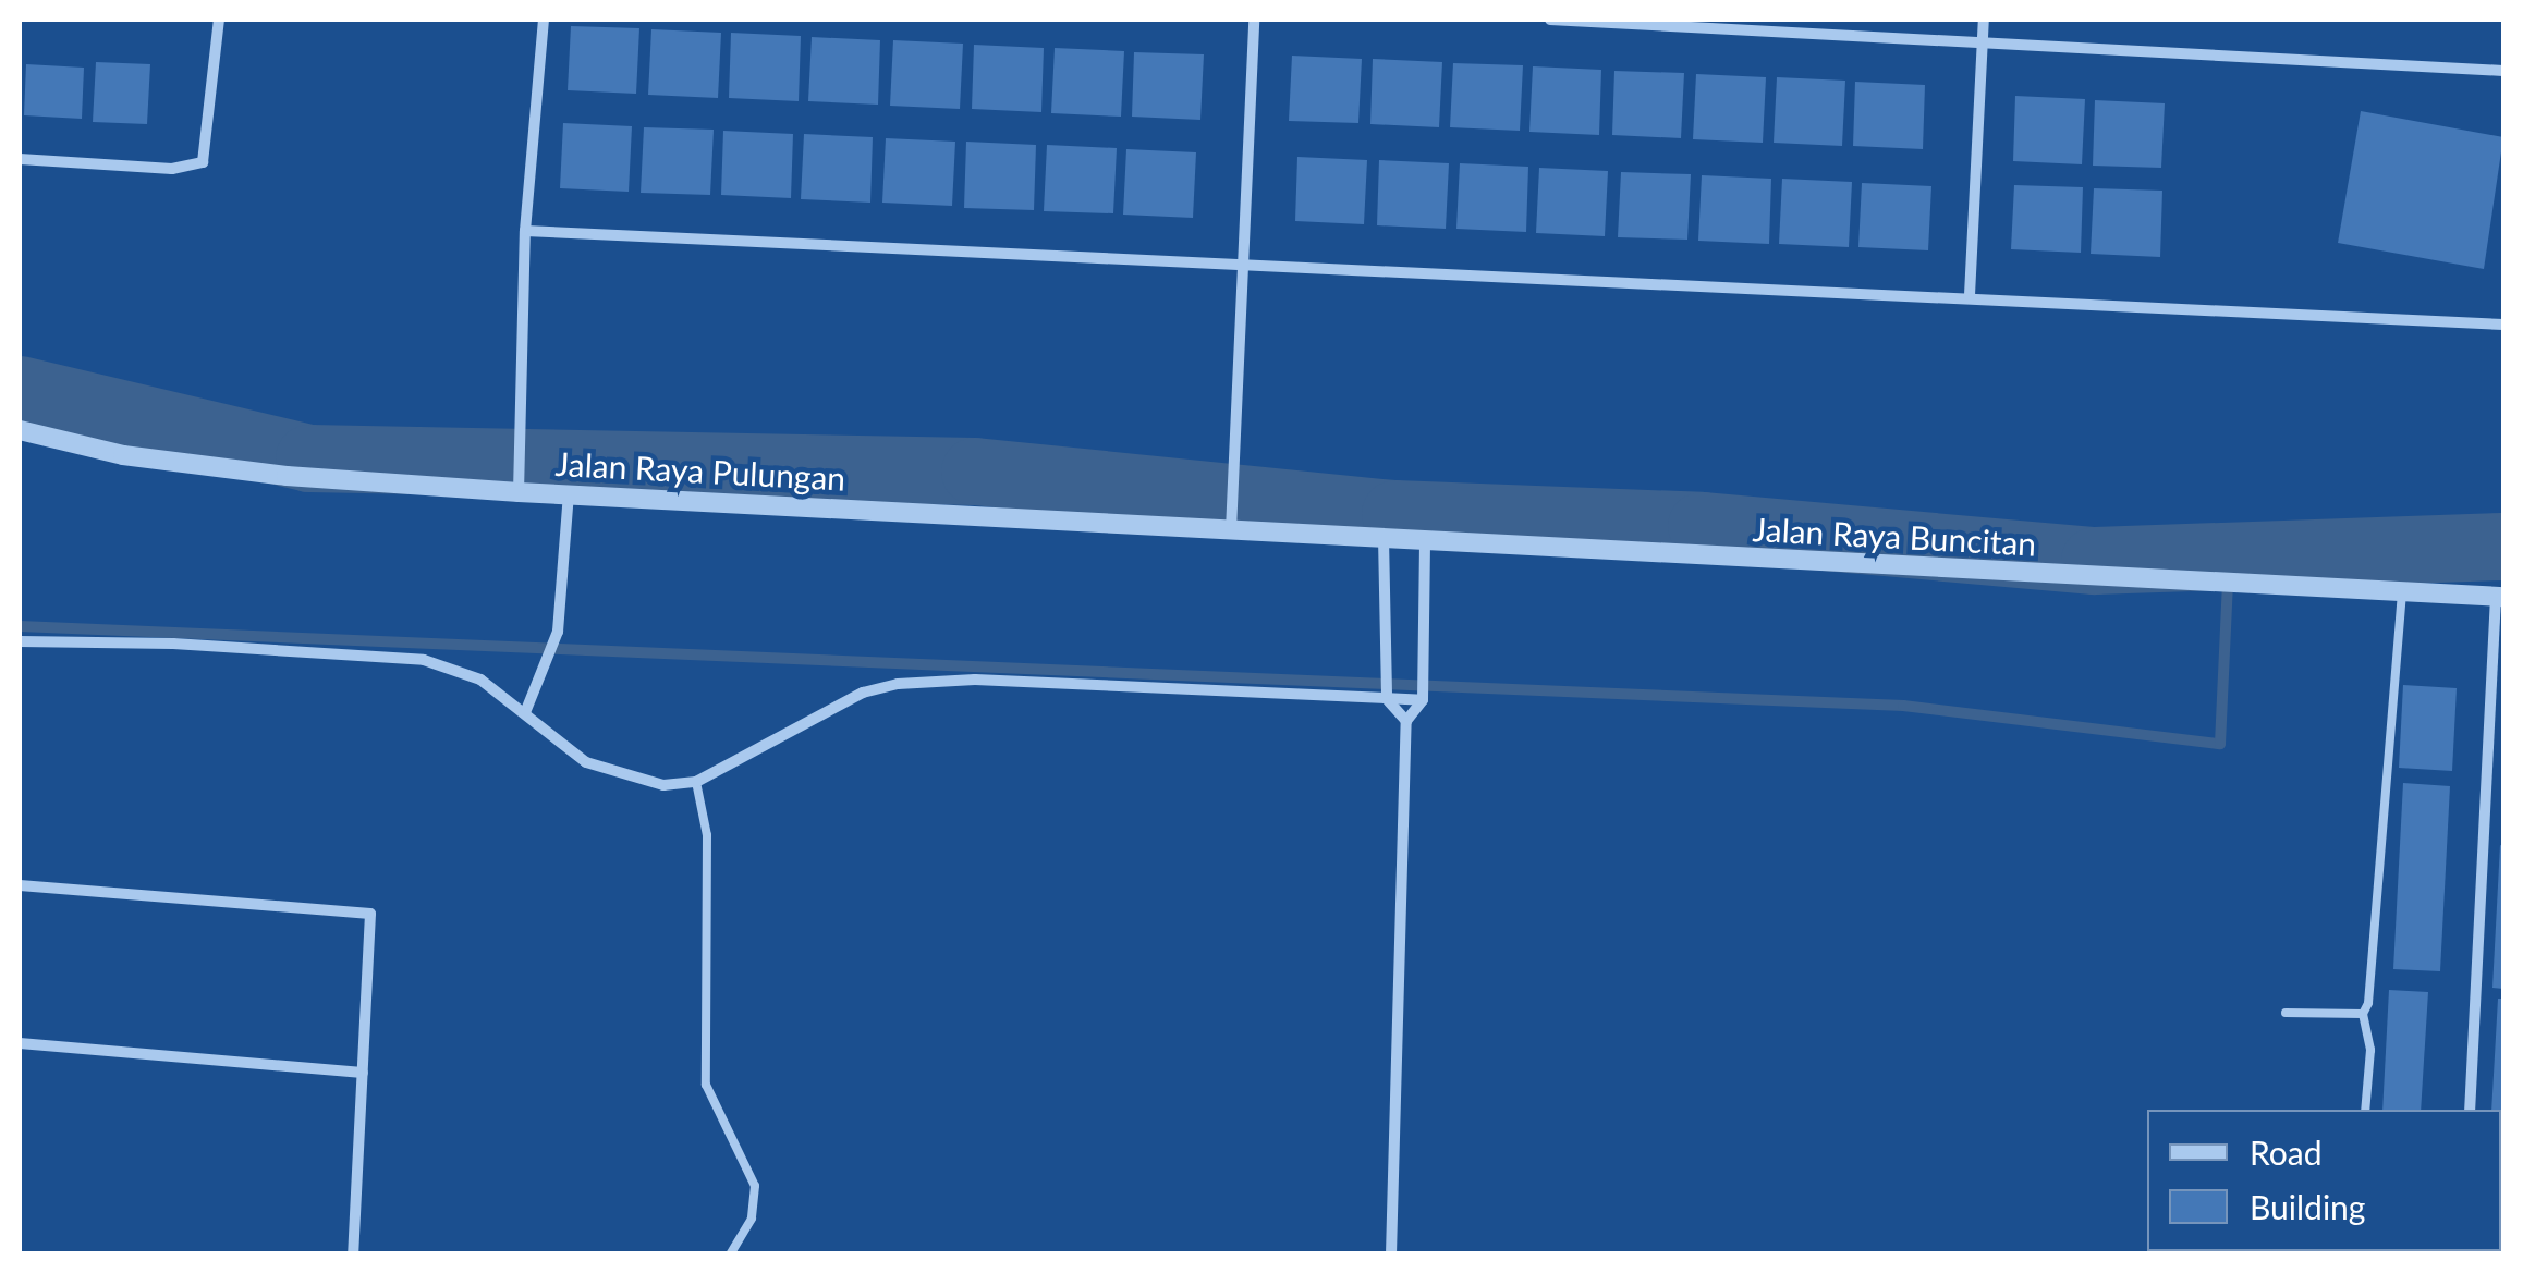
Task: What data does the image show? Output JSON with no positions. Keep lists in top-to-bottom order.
{
  "streets": {
    "street": ["Jalan Raya Pulungan", "Jalan Raya Buncitan"]
  },
  "crossings": [
    ["Jalan Raya Pulungan", "Jalan Raya Buncitan"]
  ],
  "legend": ["Road", "Building"]
}
